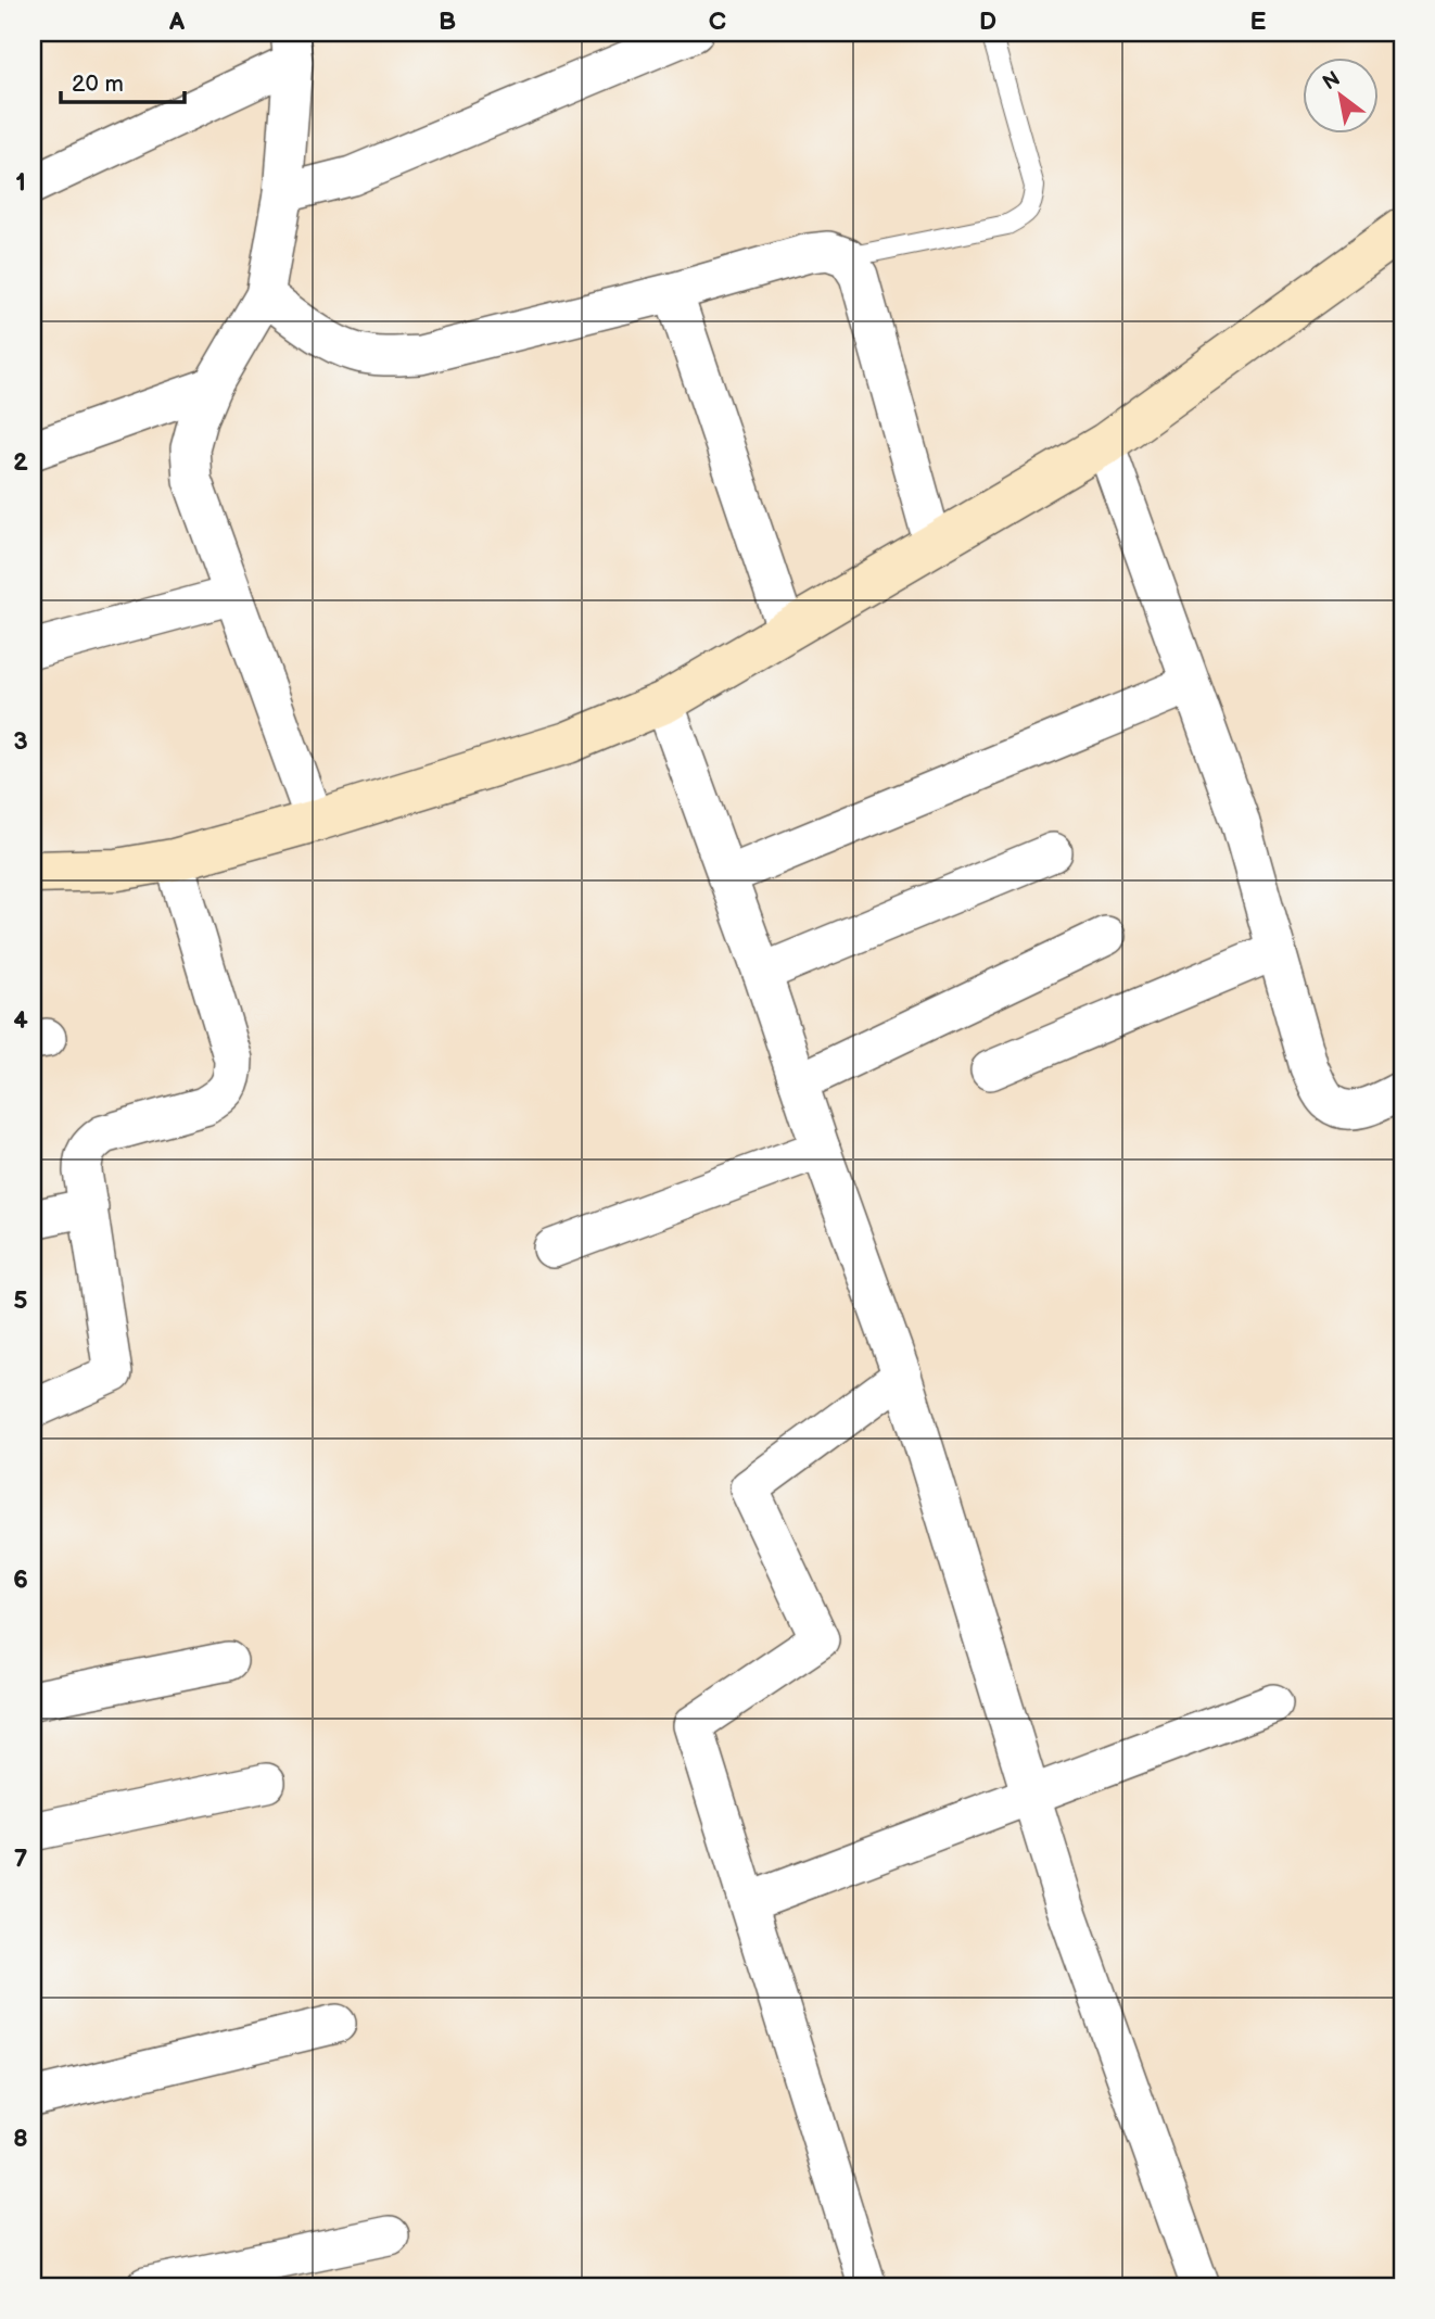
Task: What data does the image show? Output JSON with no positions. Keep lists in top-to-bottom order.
{
  "scale_bar": "20 m",
  "north": "top left",
  "grid": {
    "columns": [
      "A",
      "B",
      "C",
      "D",
      "E"
    ],
    "rows": [
      "1",
      "2",
      "3",
      "4",
      "5",
      "6",
      "7",
      "8"
    ]
  }
}
